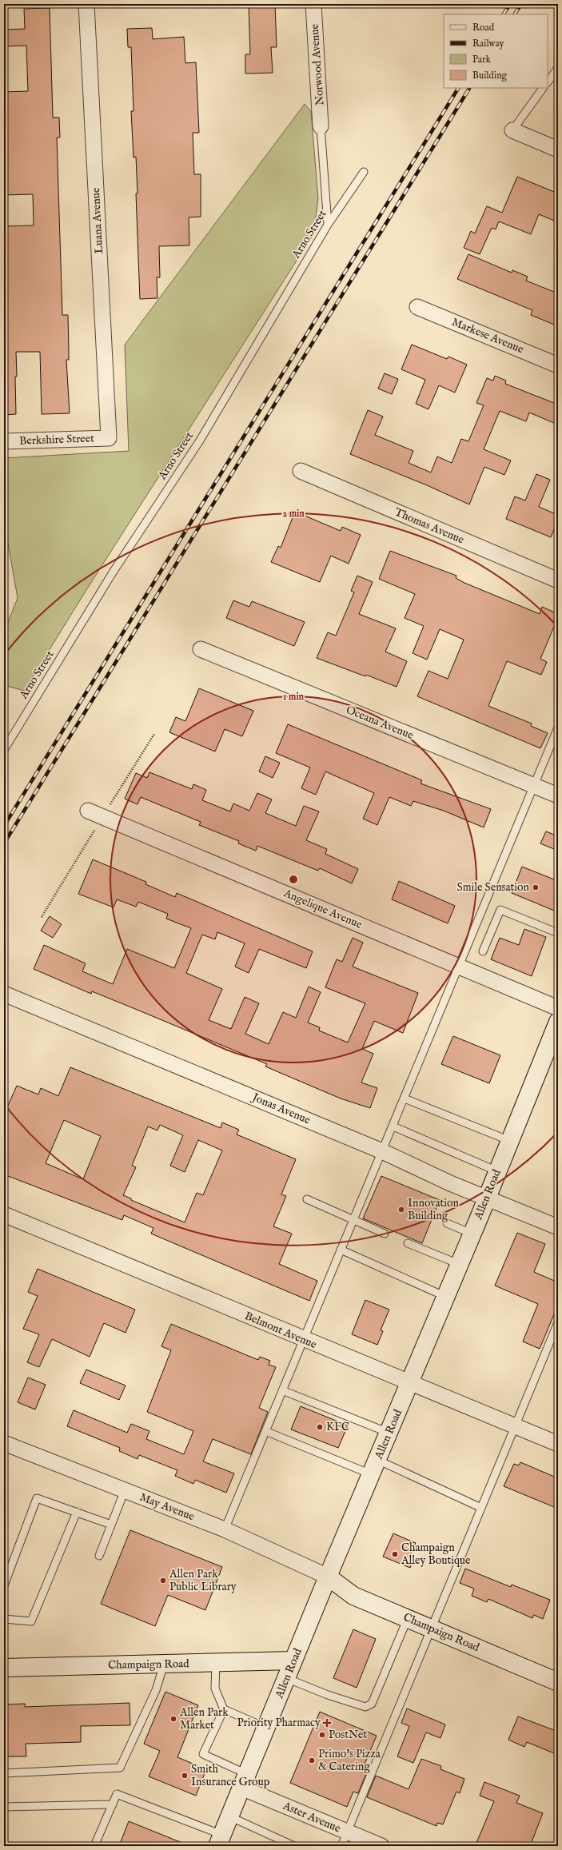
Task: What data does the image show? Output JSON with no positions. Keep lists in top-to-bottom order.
{
  "streets": {
    "main road": ["Allen Road", "Champaign Road"],
    "street": [
      "Norwood Avenue",
      "Luana Avenue",
      "Markese Avenue",
      "Berkshire Street",
      "Thomas Avenue",
      "Oceana Avenue",
      "Angelique Avenue",
      "Jonas Avenue",
      "Belmont Avenue",
      "May Avenue",
      "Aster Avenue"
    ],
    "lane": ["Arno Street"]
  },
  "crossings": [
    ["Luana Avenue", "Berkshire Street"],
    ["Jonas Avenue", "Allen Road"],
    ["Allen Road", "Belmont Avenue"],
    ["Allen Road", "May Avenue"],
    ["Allen Road", "Champaign Road"],
    ["Allen Road", "Aster Avenue"],
    ["May Avenue", "Champaign Road"]
  ],
  "places": {
    "other": [
      "Smile Sensation",
      "Innovation Building",
      "KFC",
      "Champaign Alley Boutique",
      "Allen Park Public Library",
      "Allen Park Market",
      "PostNet",
      "Primo's Pizza & Catering",
      "Smith Insurance Group"
    ],
    "health": ["Priority Pharmacy"]
  },
  "legend": [
    "Road",
    "Railway",
    "Park",
    "Building"
  ],
  "rings": ["2 min", "1 min"]
}
